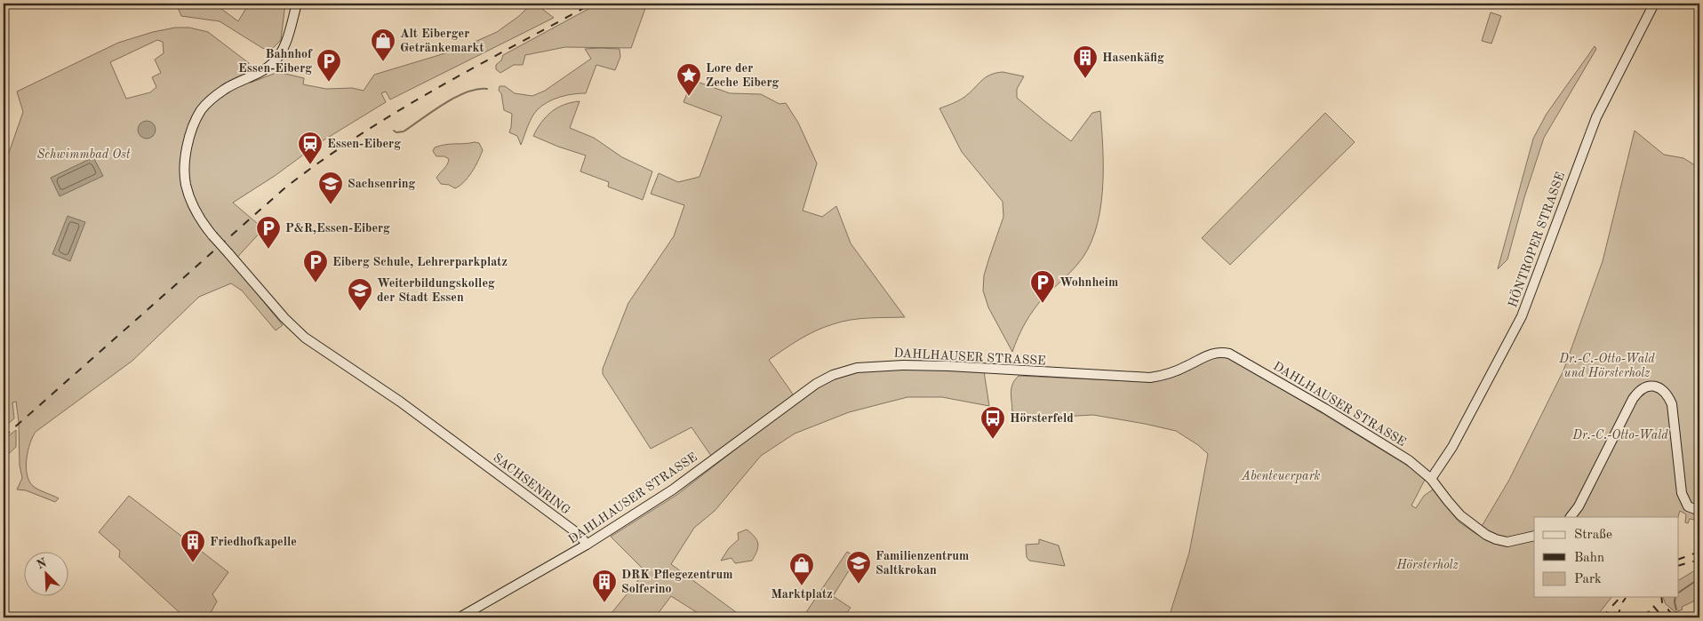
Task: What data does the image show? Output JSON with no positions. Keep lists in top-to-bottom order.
{
  "streets": {
    "street": ["HÖNTROPER STRASSE", "DAHLHAUSER STRASSE", "SACHSENRING"]
  },
  "crossings": [
    ["HÖNTROPER STRASSE", "DAHLHAUSER STRASSE"],
    ["DAHLHAUSER STRASSE", "SACHSENRING"]
  ],
  "parks": [
    "Schwimmbad Ost",
    "Dr.-C.-Otto-Wald und Hörsterholz",
    "Dr.-C.-Otto-Wald",
    "Abenteuerpark",
    "Hörsterholz"
  ],
  "places": {
    "shop": ["Alt Eiberger Getränkemarkt", "Marktplatz"],
    "building": ["Hasenkäfig", "Friedhofkapelle", "DRK Pflegezentrum Solferino"],
    "parking": [
      "Bahnhof Essen-Eiberg",
      "P&R,Essen-Eiberg",
      "Eiberg Schule, Lehrerparkplatz",
      "Wohnheim"
    ],
    "place": ["Lore der Zeche Eiberg"],
    "station": ["Essen-Eiberg"],
    "school or university": ["Sachsenring", "Weiterbildungskolleg der Stadt Essen", "Familienzentrum Saltkrokan"],
    "bus stop": ["Hörsterfeld"]
  },
  "legend": ["Straße", "Bahn", "Park"],
  "north": "top left"
}
